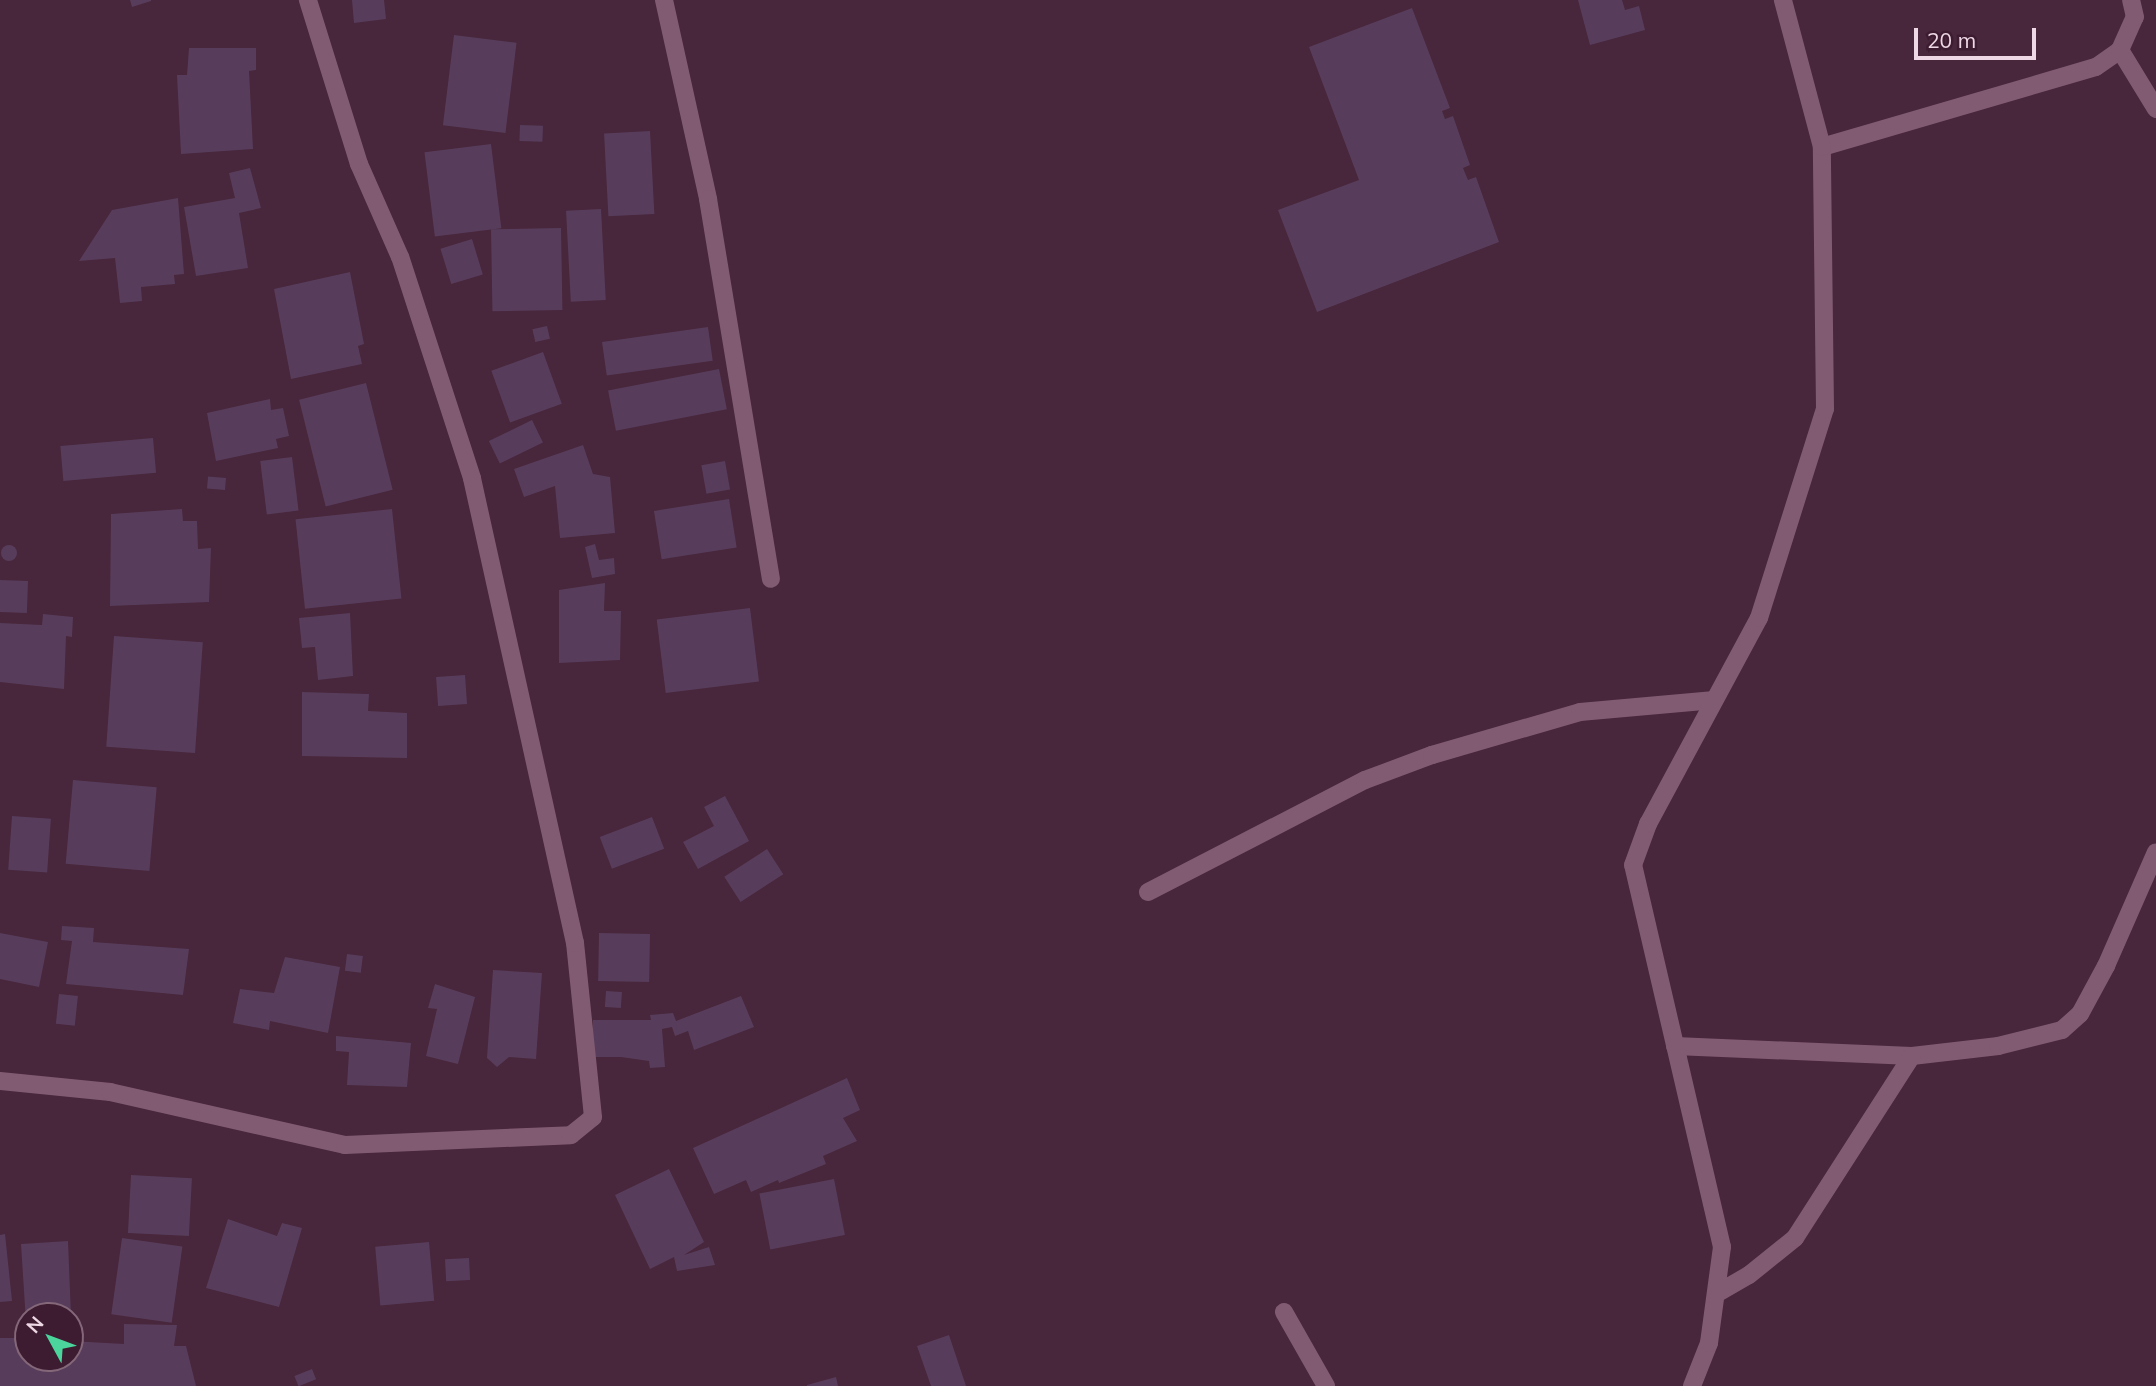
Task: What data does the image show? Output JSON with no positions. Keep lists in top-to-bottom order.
{
  "scale_bar": "20 m",
  "north": "top left"
}
